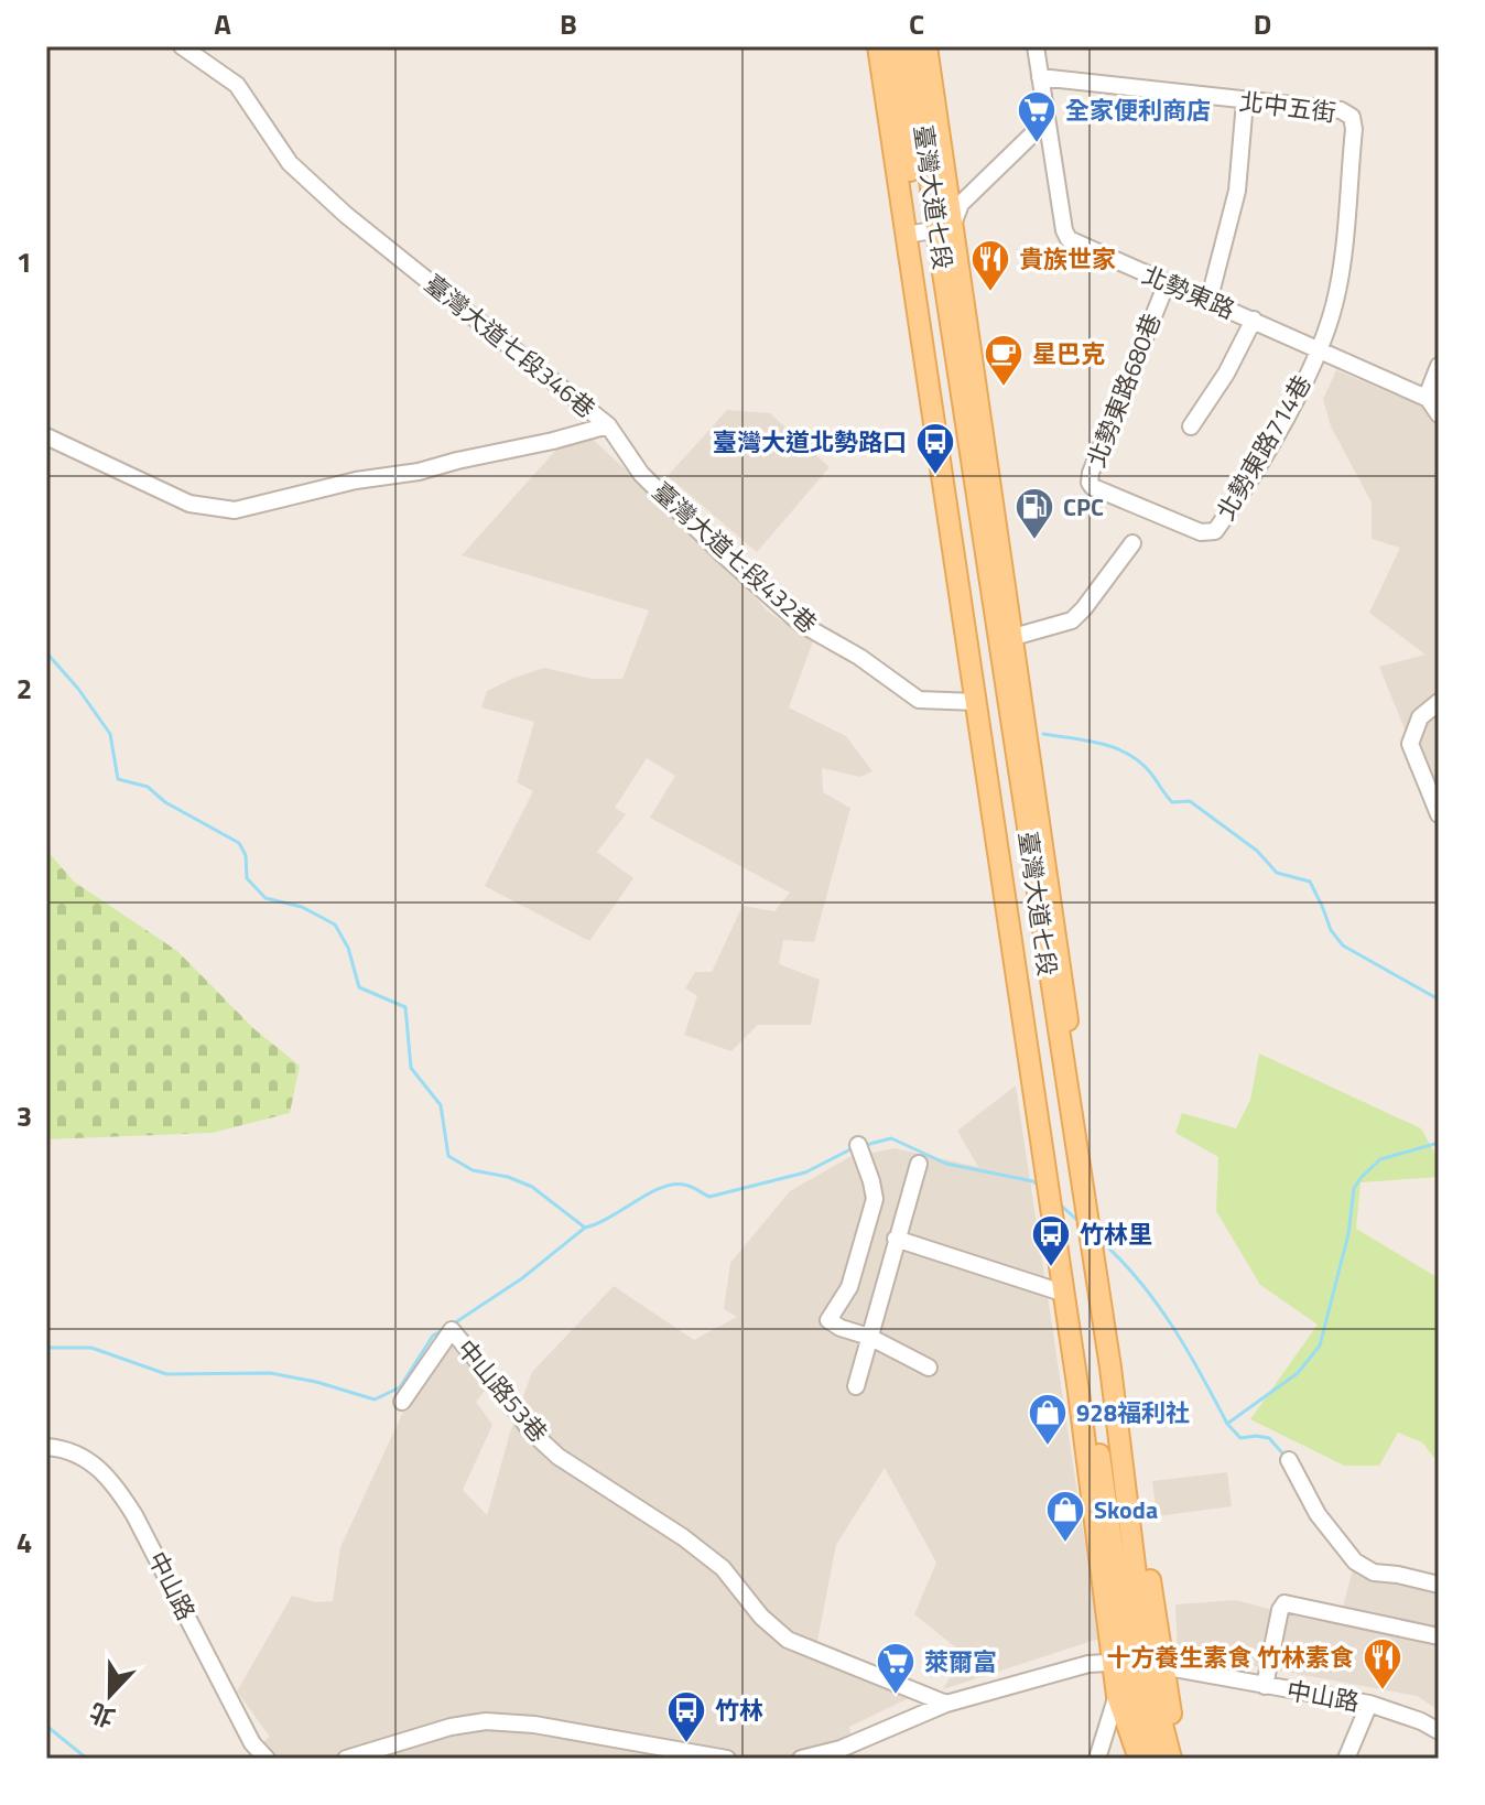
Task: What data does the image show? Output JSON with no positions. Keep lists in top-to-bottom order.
{
  "streets": {
    "main road": ["臺灣大道七段"],
    "street": [
      "北中五街",
      "北勢東路",
      "臺灣大道七段346巷",
      "北勢東路680巷",
      "北勢東路714巷",
      "臺灣大道七段432巷",
      "中山路53巷",
      "中山路"
    ]
  },
  "crossings": [
    ["北中五街", "北勢東路"],
    ["北中五街", "北勢東路714巷"],
    ["臺灣大道七段", "臺灣大道七段432巷"],
    ["臺灣大道七段", "中山路"],
    ["北勢東路", "北勢東路680巷"],
    ["北勢東路", "北勢東路714巷"],
    ["臺灣大道七段346巷", "臺灣大道七段432巷"],
    ["北勢東路680巷", "北勢東路714巷"],
    ["中山路53巷", "中山路"]
  ],
  "places": {
    "supermarket": ["全家便利商店", "萊爾富"],
    "restaurant": ["貴族世家", "十方養生素食 竹林素食"],
    "cafe": ["星巴克"],
    "bus stop": ["臺灣大道北勢路口", "竹林里", "竹林"],
    "fuel station": ["CPC"],
    "shop": ["928福利社", "Skoda"]
  },
  "north": "bottom",
  "grid": {
    "columns": [
      "A",
      "B",
      "C",
      "D"
    ],
    "rows": [
      "1",
      "2",
      "3",
      "4"
    ]
  }
}
